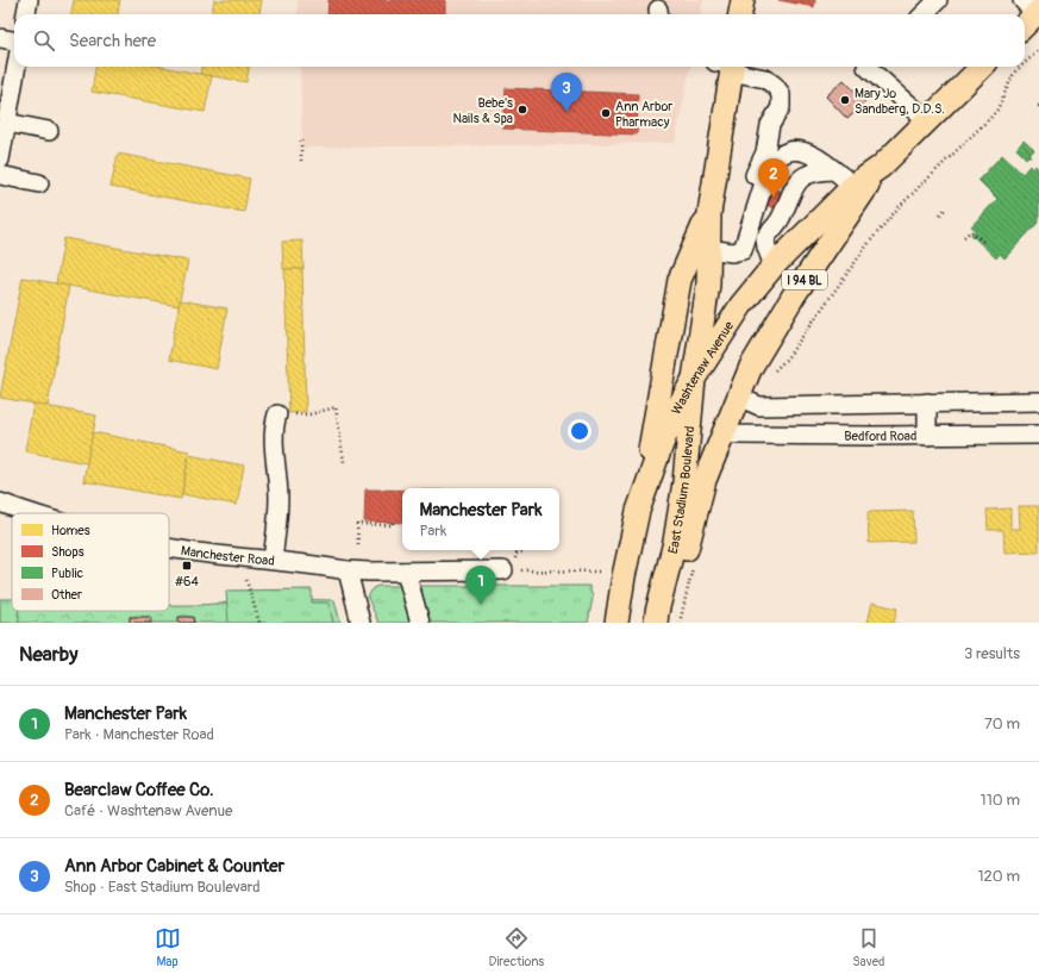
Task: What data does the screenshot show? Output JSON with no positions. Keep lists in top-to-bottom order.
{
  "streets": {
    "main road": ["I 94 BL", "Washtenaw Avenue", "East Stadium Boulevard"],
    "street": ["Bedford Road", "Manchester Road"]
  },
  "crossings": [
    ["Washtenaw Avenue", "Bedford Road"],
    ["Washtenaw Avenue", "East Stadium Boulevard"]
  ],
  "places": {
    "other": ["Mary Jo Sandberg, D.D.S.", "Bebe's Nails & Spa", "Ann Arbor Pharmacy"],
    "transit": ["#64"]
  },
  "legend": [
    "Homes",
    "Shops",
    "Public",
    "Other"
  ],
  "page": {
    "search": "Search here",
    "pins": ["3", "2", "1"],
    "popup": ["Manchester Park", "Park"],
    "heading": ["Nearby", "3 results"],
    "list": [
      {
        "mark": "1",
        "name": "Manchester Park",
        "note": "Park · Manchester Road",
        "value": "70 m"
      },
      {
        "mark": "2",
        "name": "Bearclaw Coffee Co.",
        "note": "Café · Washtenaw Avenue",
        "value": "110 m"
      },
      {
        "mark": "3",
        "name": "Ann Arbor Cabinet & Counter",
        "note": "Shop · East Stadium Boulevard",
        "value": "120 m"
      }
    ],
    "nav": ["Map", "Directions", "Saved"]
  }
}
